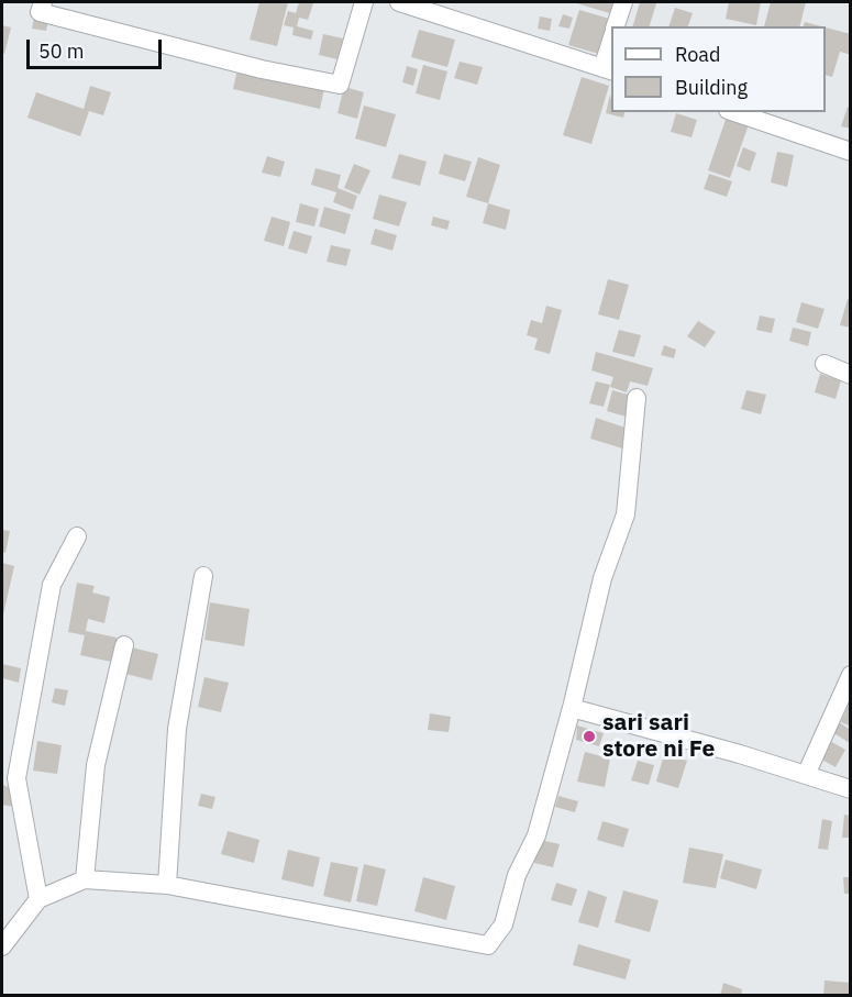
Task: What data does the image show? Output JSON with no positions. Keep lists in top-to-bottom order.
{
  "places": ["sari sari store ni Fe"],
  "legend": ["Road", "Building"],
  "scale_bar": "50 m"
}
